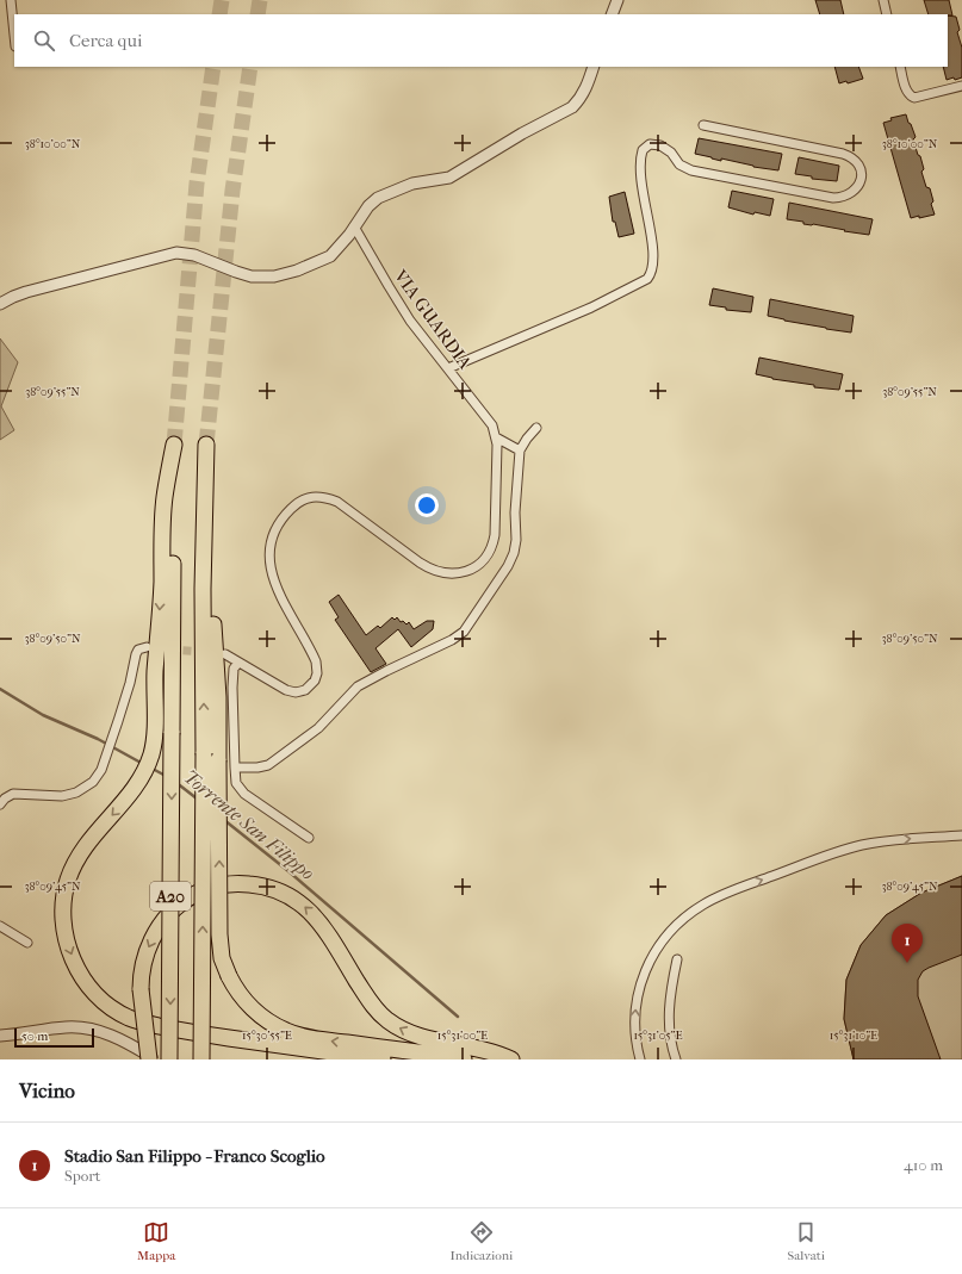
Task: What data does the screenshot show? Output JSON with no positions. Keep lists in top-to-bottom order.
{
  "streets": {
    "highway": ["A20"],
    "street": ["VIA GUARDIA"]
  },
  "water": ["Torrente San Filippo"],
  "scale_bar": "50 m",
  "page": {
    "search": "Cerca qui",
    "pins": "1",
    "scale": "50 m",
    "heading": "Vicino",
    "list": [
      {
        "mark": "1",
        "name": "Stadio San Filippo - Franco Scoglio",
        "note": "Sport",
        "value": "410 m"
      }
    ],
    "nav": ["Mappa", "Indicazioni", "Salvati"]
  },
  "coordinates": [
    "38°10'00\"N",
    "38°09'55\"N",
    "38°09'50\"N",
    "38°09'45\"N",
    "15°30'55\"E",
    "15°31'00\"E",
    "15°31'05\"E",
    "15°31'10\"E"
  ]
}
